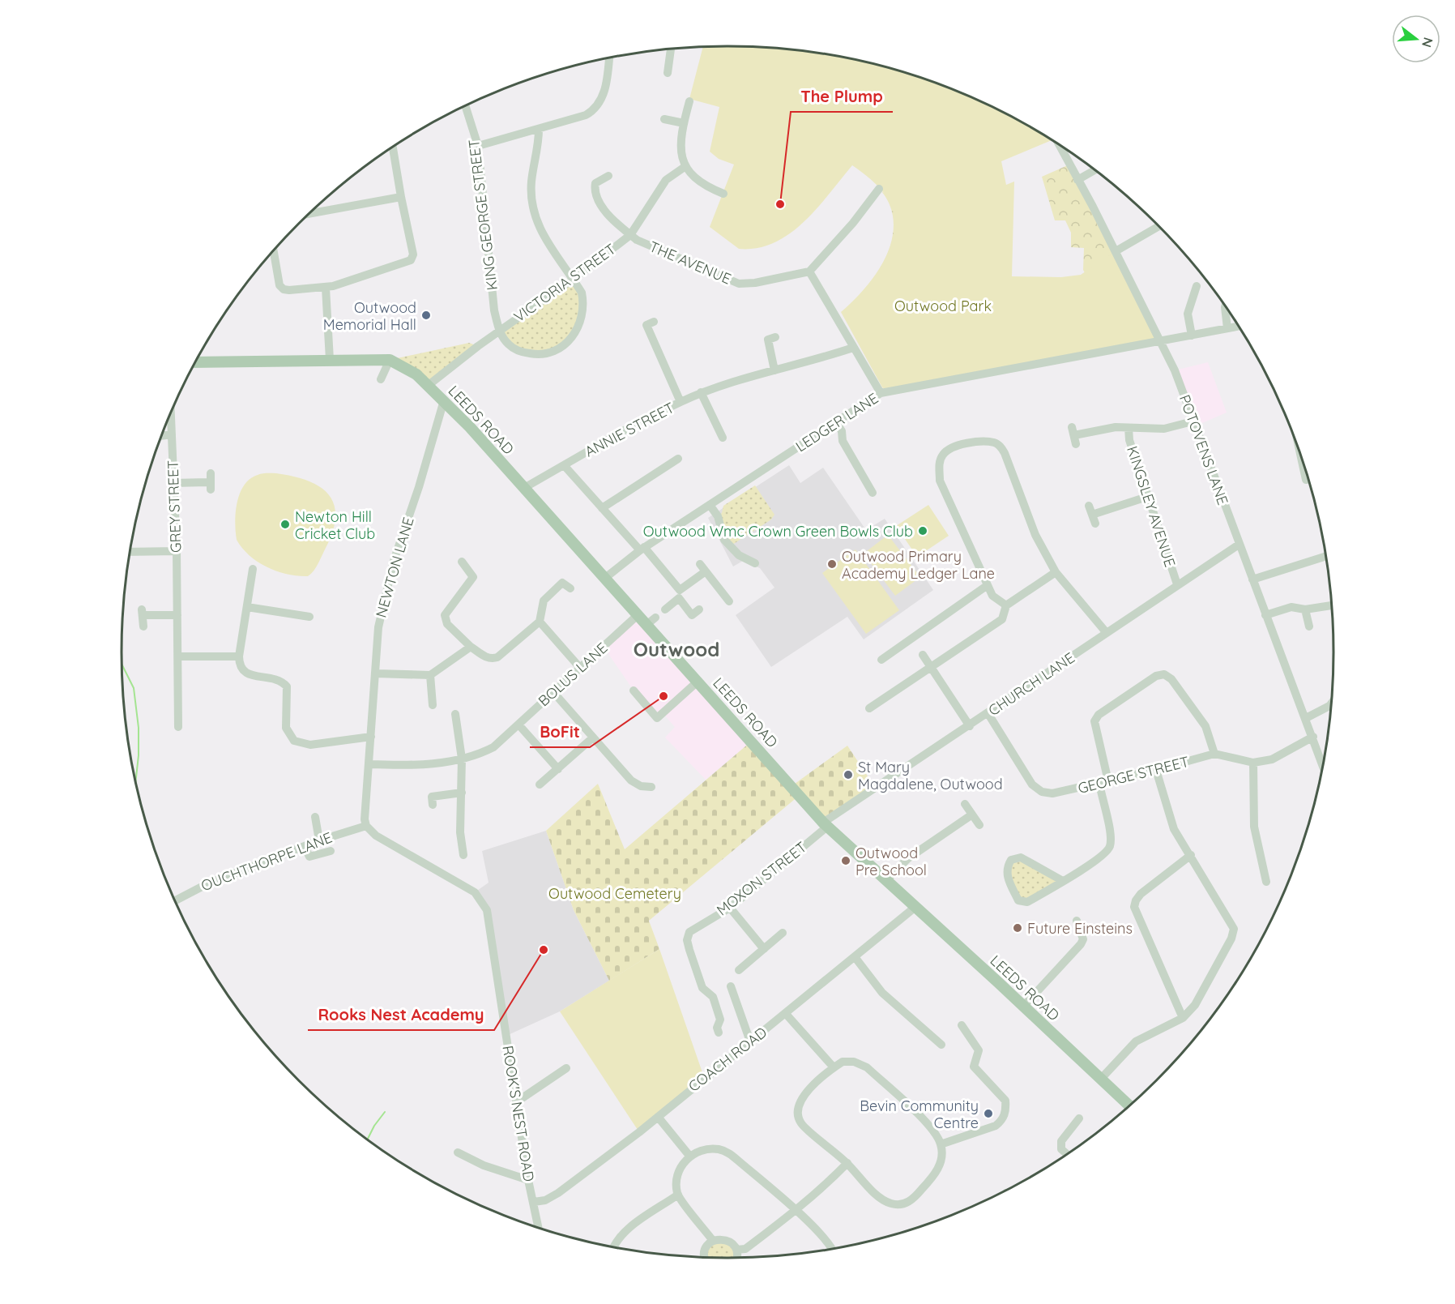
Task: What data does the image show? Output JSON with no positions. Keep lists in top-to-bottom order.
{
  "streets": {
    "main road": ["LEEDS ROAD"],
    "street": [
      "KING GEORGE STREET",
      "THE AVENUE",
      "VICTORIA STREET",
      "LEDGER LANE",
      "ANNIE STREET",
      "POTOVENS LANE",
      "GREY STREET",
      "KINGSLEY AVENUE",
      "NEWTON LANE",
      "BOLUS LANE",
      "CHURCH LANE",
      "GEORGE STREET",
      "OUCHTHORPE LANE",
      "MOXON STREET",
      "COACH ROAD",
      "ROOK'S NEST ROAD"
    ]
  },
  "crossings": [
    ["KING GEORGE STREET", "VICTORIA STREET"],
    ["THE AVENUE", "VICTORIA STREET"],
    ["VICTORIA STREET", "LEEDS ROAD"],
    ["LEEDS ROAD", "LEDGER LANE"],
    ["LEEDS ROAD", "ANNIE STREET"],
    ["LEEDS ROAD", "NEWTON LANE"],
    ["LEEDS ROAD", "BOLUS LANE"],
    ["LEEDS ROAD", "CHURCH LANE"],
    ["LEEDS ROAD", "MOXON STREET"],
    ["LEEDS ROAD", "COACH ROAD"],
    ["LEDGER LANE", "POTOVENS LANE"],
    ["POTOVENS LANE", "CHURCH LANE"],
    ["POTOVENS LANE", "GEORGE STREET"],
    ["KINGSLEY AVENUE", "CHURCH LANE"],
    ["NEWTON LANE", "BOLUS LANE"],
    ["NEWTON LANE", "OUCHTHORPE LANE"],
    ["NEWTON LANE", "ROOK'S NEST ROAD"],
    ["CHURCH LANE", "GEORGE STREET"],
    ["CHURCH LANE", "MOXON STREET"],
    ["OUCHTHORPE LANE", "ROOK'S NEST ROAD"],
    ["COACH ROAD", "ROOK'S NEST ROAD"]
  ],
  "districts": ["Outwood"],
  "parks": ["Outwood Park", "Outwood Cemetery"],
  "places": [
    "The Plump",
    "Outwood Memorial Hall",
    "Newton Hill Cricket Club",
    "Outwood Wmc Crown Green Bowls Club",
    "Outwood Primary Academy Ledger Lane",
    "BoFit",
    "St Mary Magdalene, Outwood",
    "Outwood Pre School",
    "Future Einsteins",
    "Rooks Nest Academy",
    "Bevin Community Centre"
  ],
  "north": "right"
}
